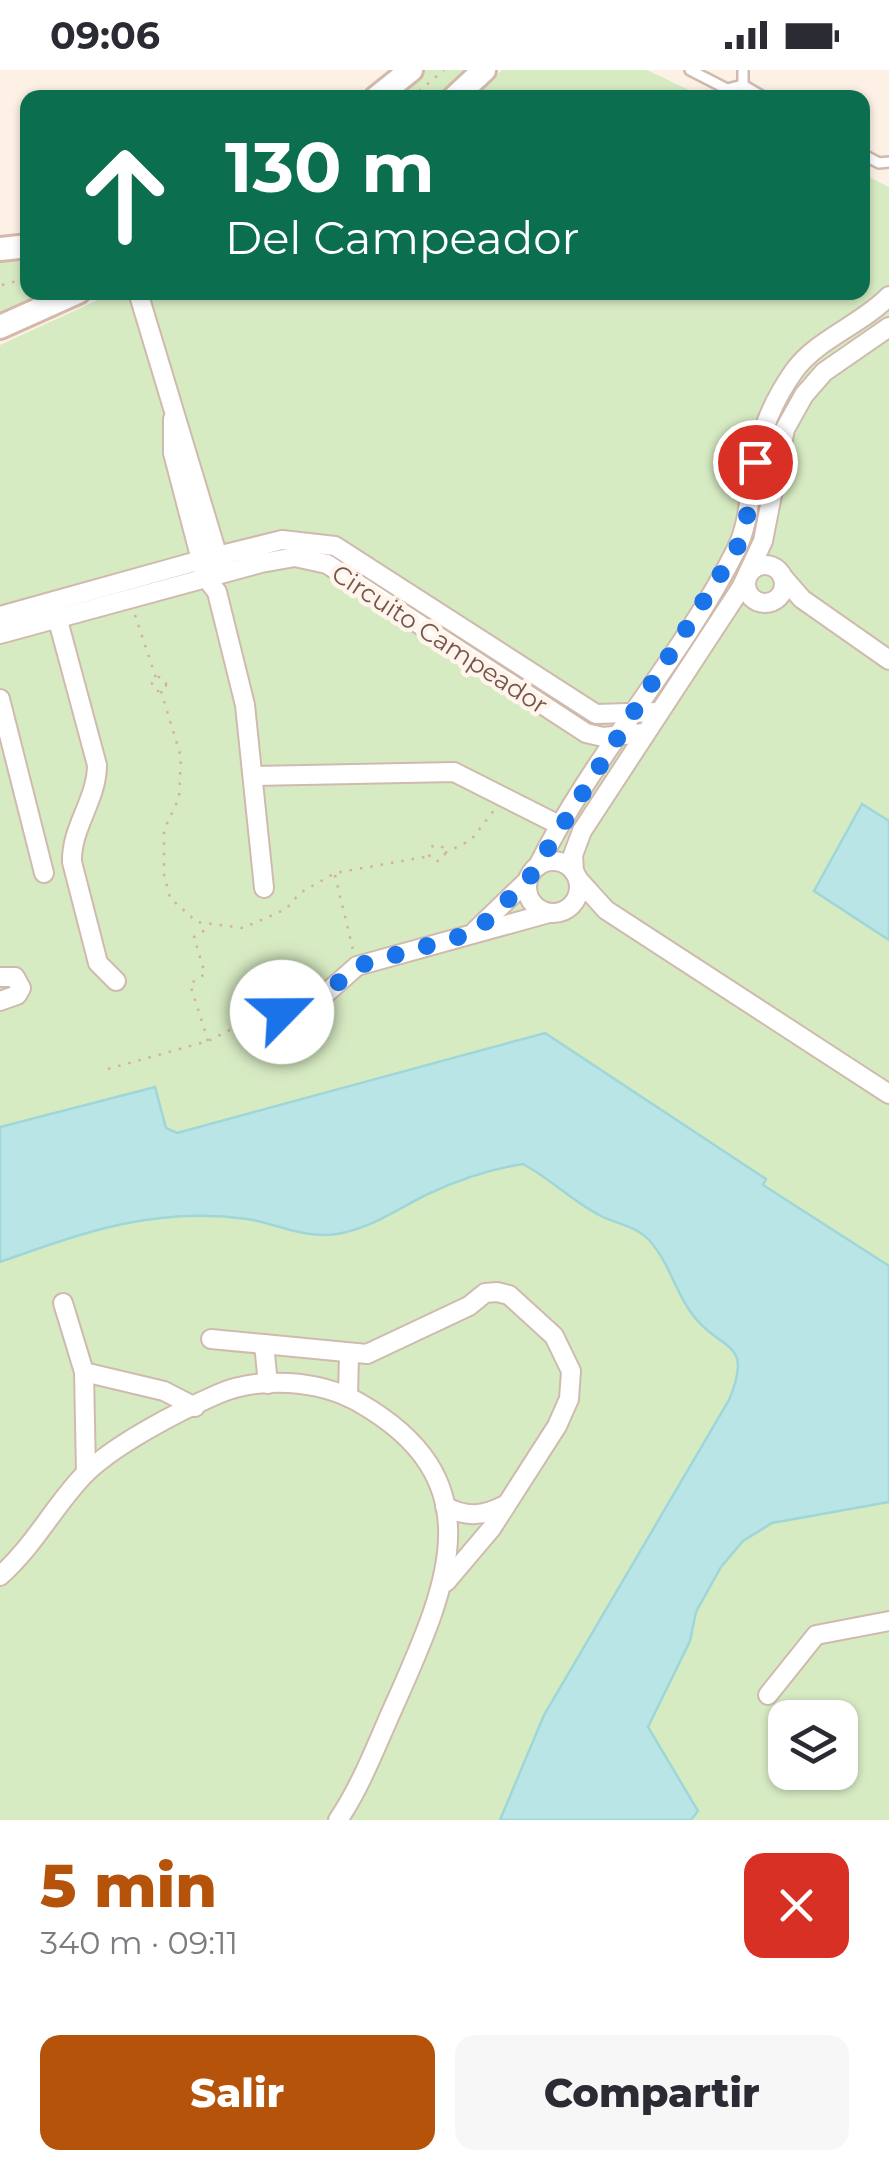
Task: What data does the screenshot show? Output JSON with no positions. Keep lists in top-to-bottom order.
{
  "streets": {
    "street": ["Circuito Campeador"]
  },
  "page": {
    "status": "09:06",
    "turn": ["130 m", "Del Campeador"],
    "heading": ["5 min", "340 m · 09:11"],
    "buttons": ["Salir", "Compartir"]
  }
}
